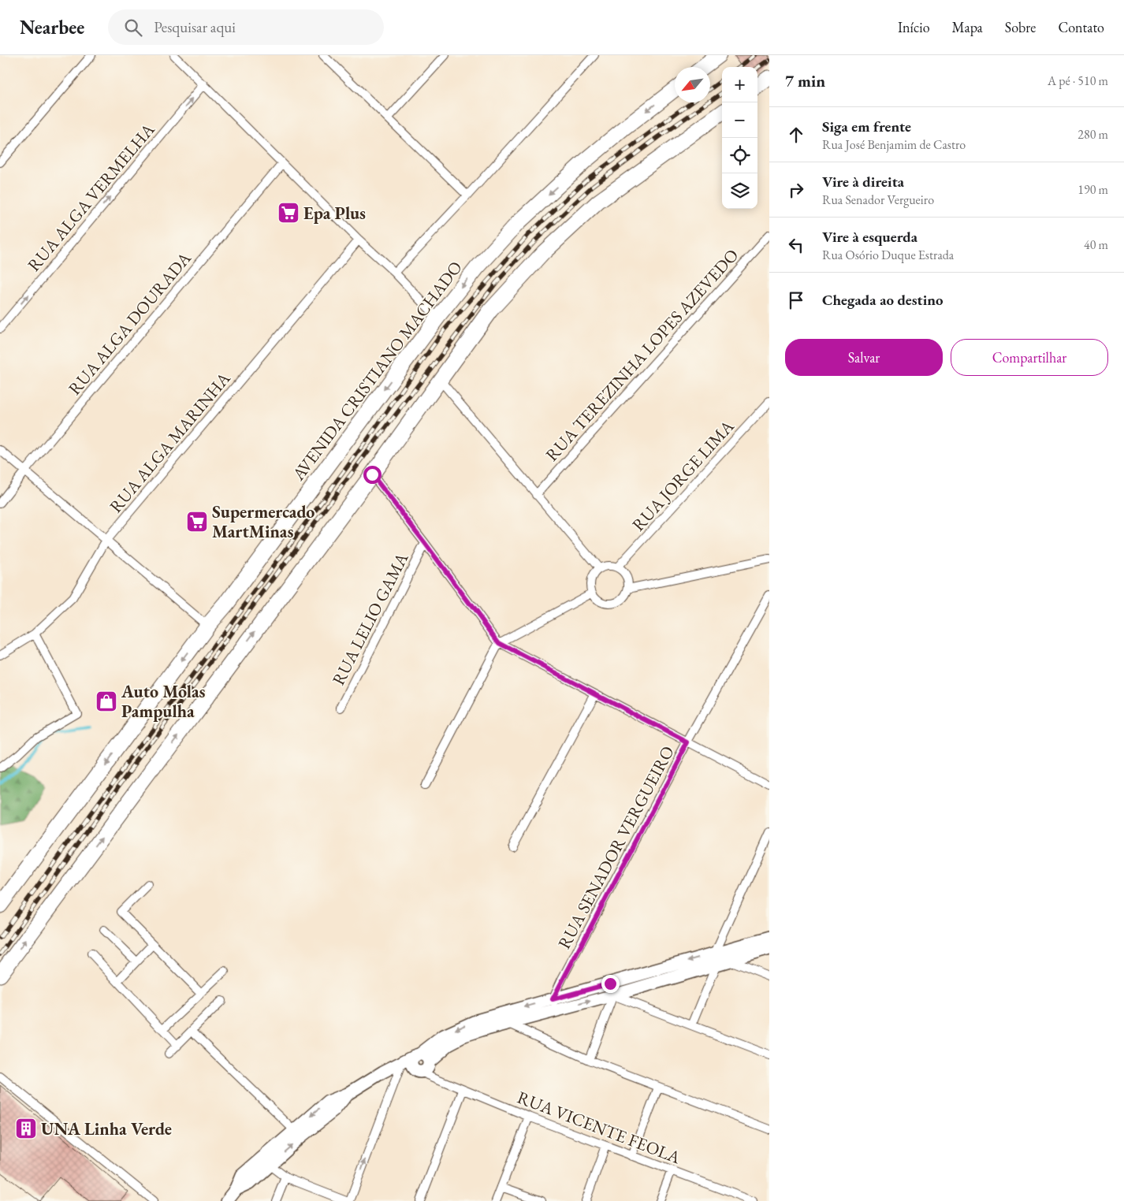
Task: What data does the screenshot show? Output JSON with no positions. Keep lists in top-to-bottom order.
{
  "streets": {
    "highway": ["AVENIDA CRISTIANO MACHADO"],
    "street": [
      "RUA ALGA VERMELHA",
      "RUA ALGA DOURADA",
      "RUA TEREZINHA LOPES AZEVEDO",
      "RUA ALGA MARINHA",
      "RUA JORGE LIMA",
      "RUA LELIO GAMA",
      "RUA SENADOR VERGUEIRO",
      "RUA VICENTE FEOLA"
    ]
  },
  "one_way": ["RUA ALGA VERMELHA"],
  "places": {
    "supermarket": ["Epa Plus", "Supermercado MartMinas"],
    "shop": ["Auto Molas Pampulha"],
    "building": ["UNA Linha Verde"]
  },
  "north": "bottom left",
  "page": {
    "header": "Nearbee",
    "search": "Pesquisar aqui",
    "nav": [
      "Início",
      "Mapa",
      "Sobre",
      "Contato"
    ],
    "heading": ["7 min", "A pé · 510 m"],
    "map_buttons": ["+", "−"],
    "list": [
      ["Siga em frente", "Rua José Benjamim de Castro", "280 m"],
      ["Vire à direita", "Rua Senador Vergueiro", "190 m"],
      ["Vire à esquerda", "Rua Osório Duque Estrada", "40 m"],
      "Chegada ao destino"
    ],
    "buttons": ["Salvar", "Compartilhar"]
  }
}
